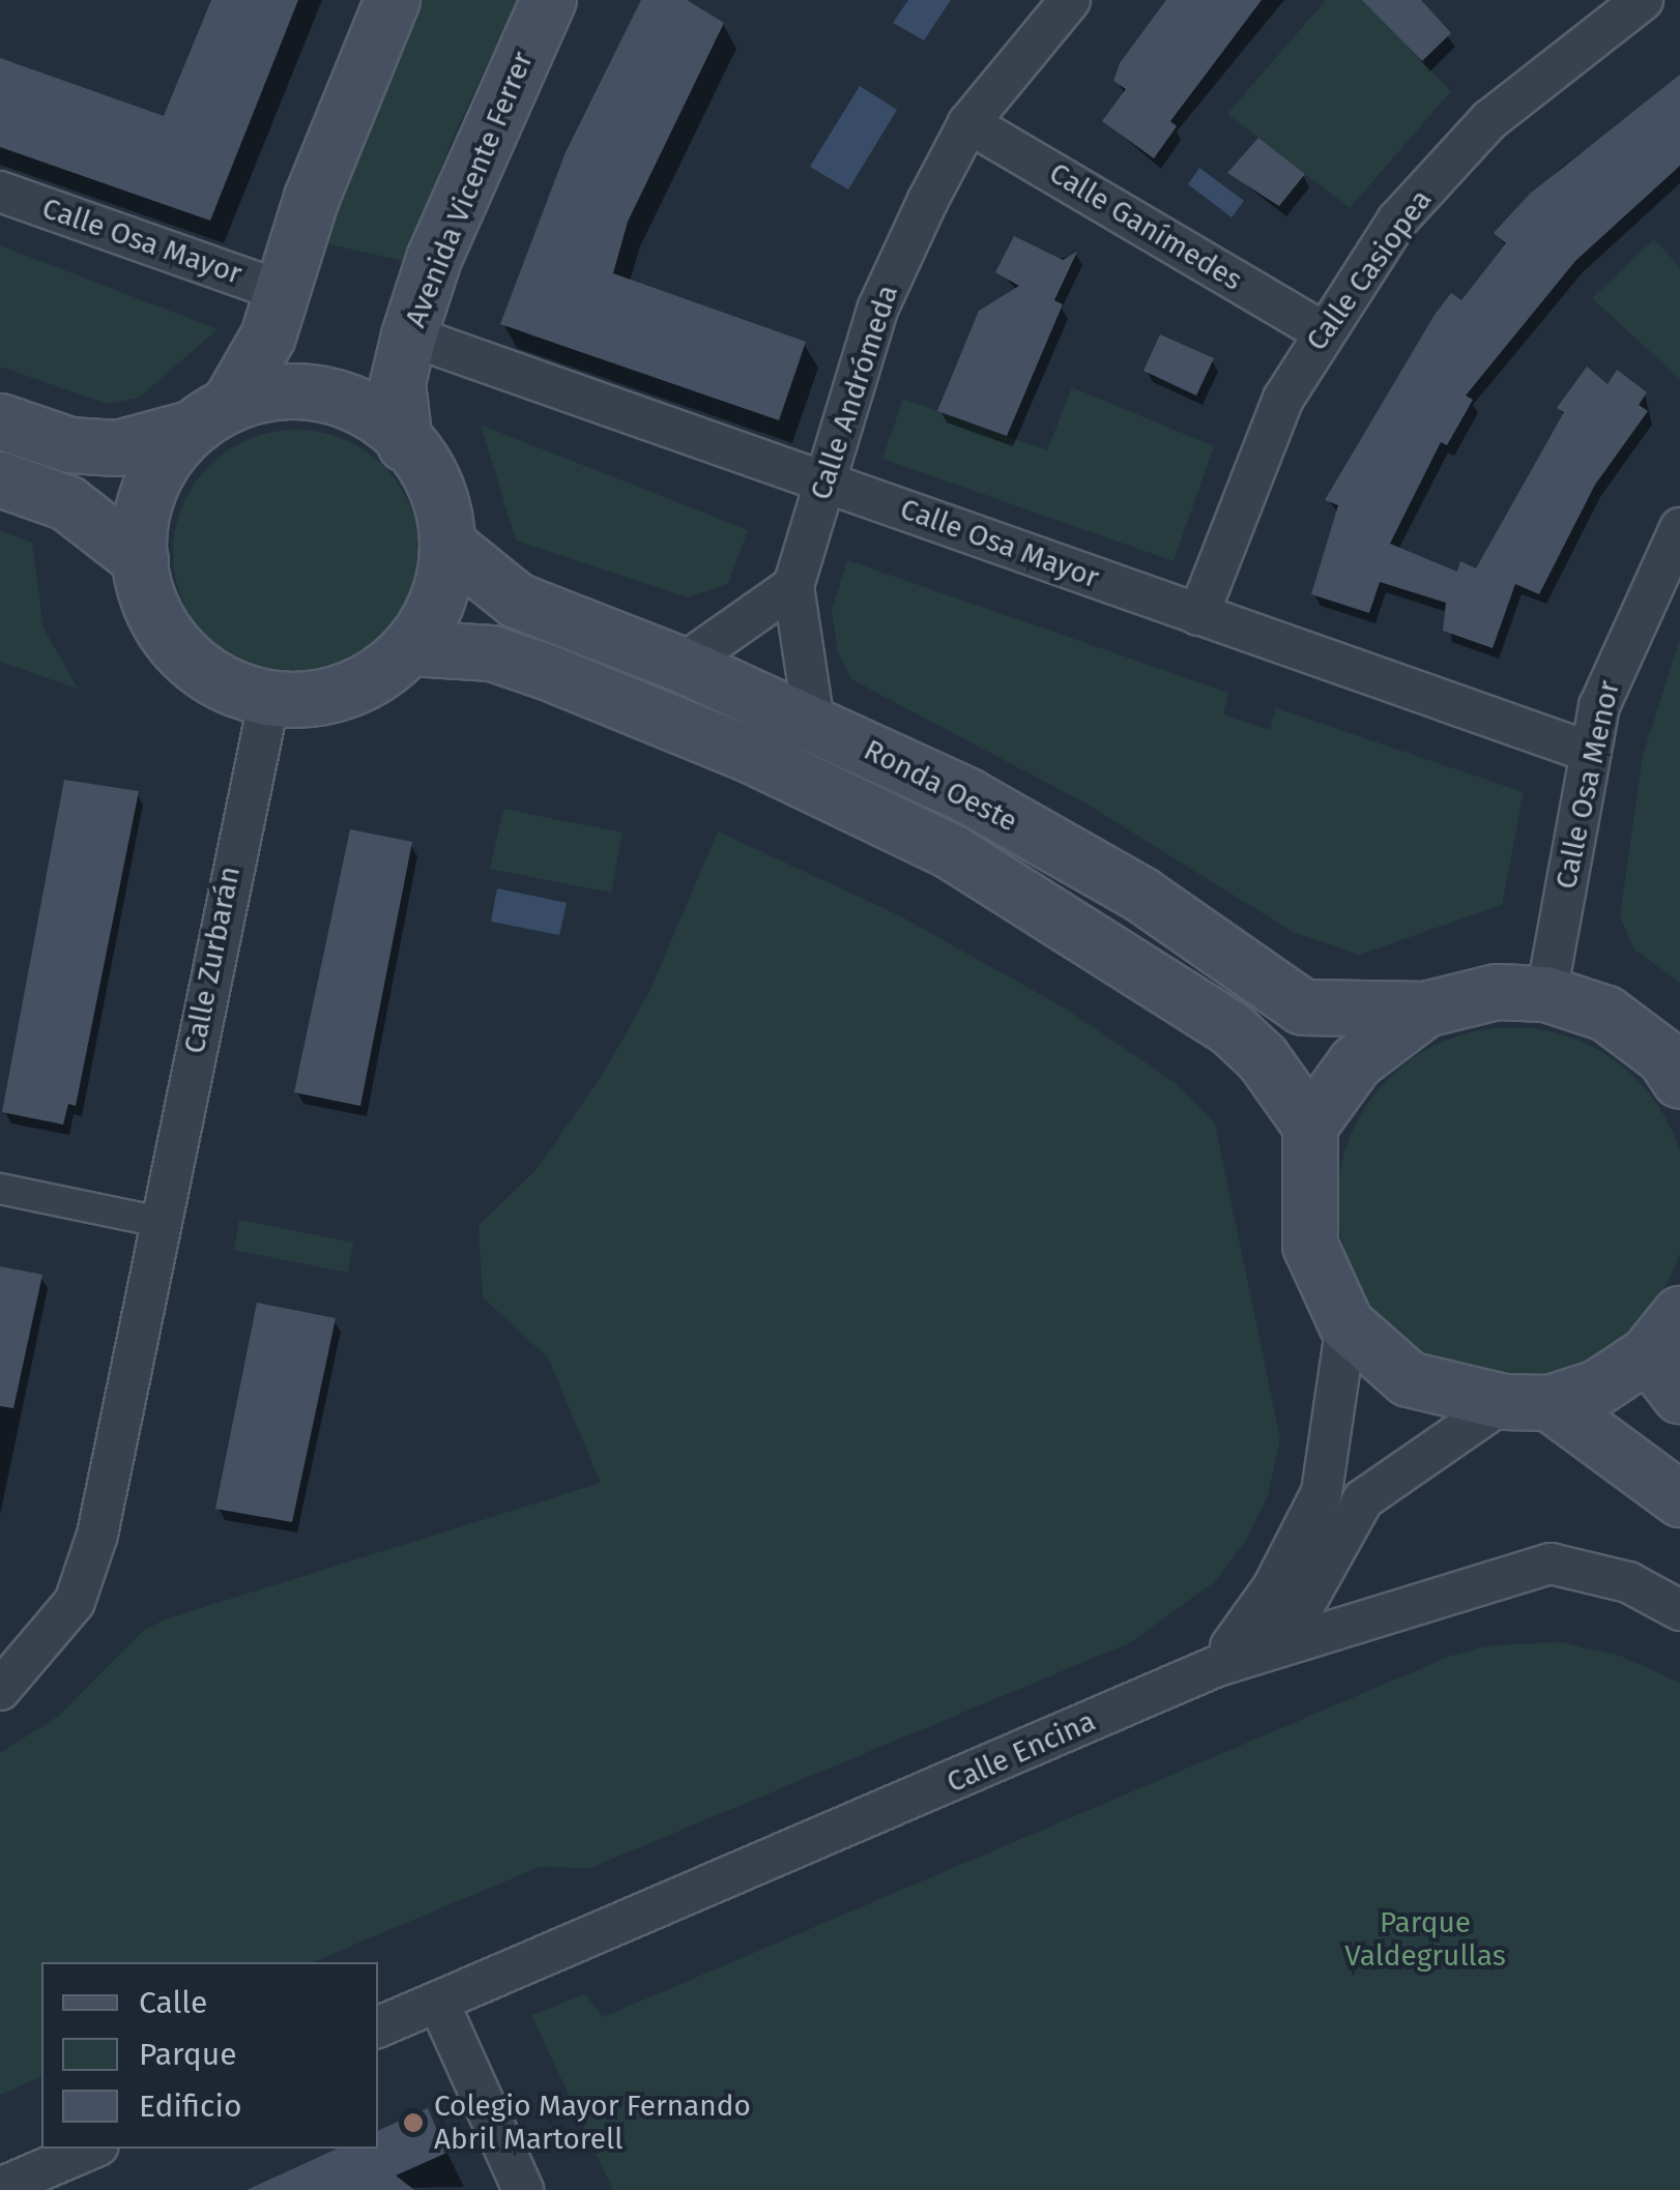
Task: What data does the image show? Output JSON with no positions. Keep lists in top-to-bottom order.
{
  "streets": {
    "main road": ["Avenida Vicente Ferrer", "Ronda Oeste"],
    "street": [
      "Calle Ganímedes",
      "Calle Osa Mayor",
      "Calle Casiopea",
      "Calle Andrómeda",
      "Calle Osa Menor",
      "Calle Zurbarán",
      "Calle Encina"
    ]
  },
  "crossings": [
    ["Avenida Vicente Ferrer", "Calle Osa Mayor"],
    ["Avenida Vicente Ferrer", "Ronda Oeste"],
    ["Avenida Vicente Ferrer", "Calle Zurbarán"],
    ["Calle Ganímedes", "Calle Casiopea"],
    ["Calle Ganímedes", "Calle Andrómeda"],
    ["Calle Osa Mayor", "Calle Casiopea"],
    ["Calle Osa Mayor", "Calle Andrómeda"],
    ["Calle Osa Mayor", "Calle Osa Menor"],
    ["Calle Andrómeda", "Ronda Oeste"],
    ["Calle Osa Menor", "Ronda Oeste"],
    ["Ronda Oeste", "Calle Zurbarán"]
  ],
  "parks": ["Parque Valdegrullas"],
  "places": ["Colegio Mayor Fernando Abril Martorell"],
  "legend": ["Calle", "Parque", "Edificio"]
}
